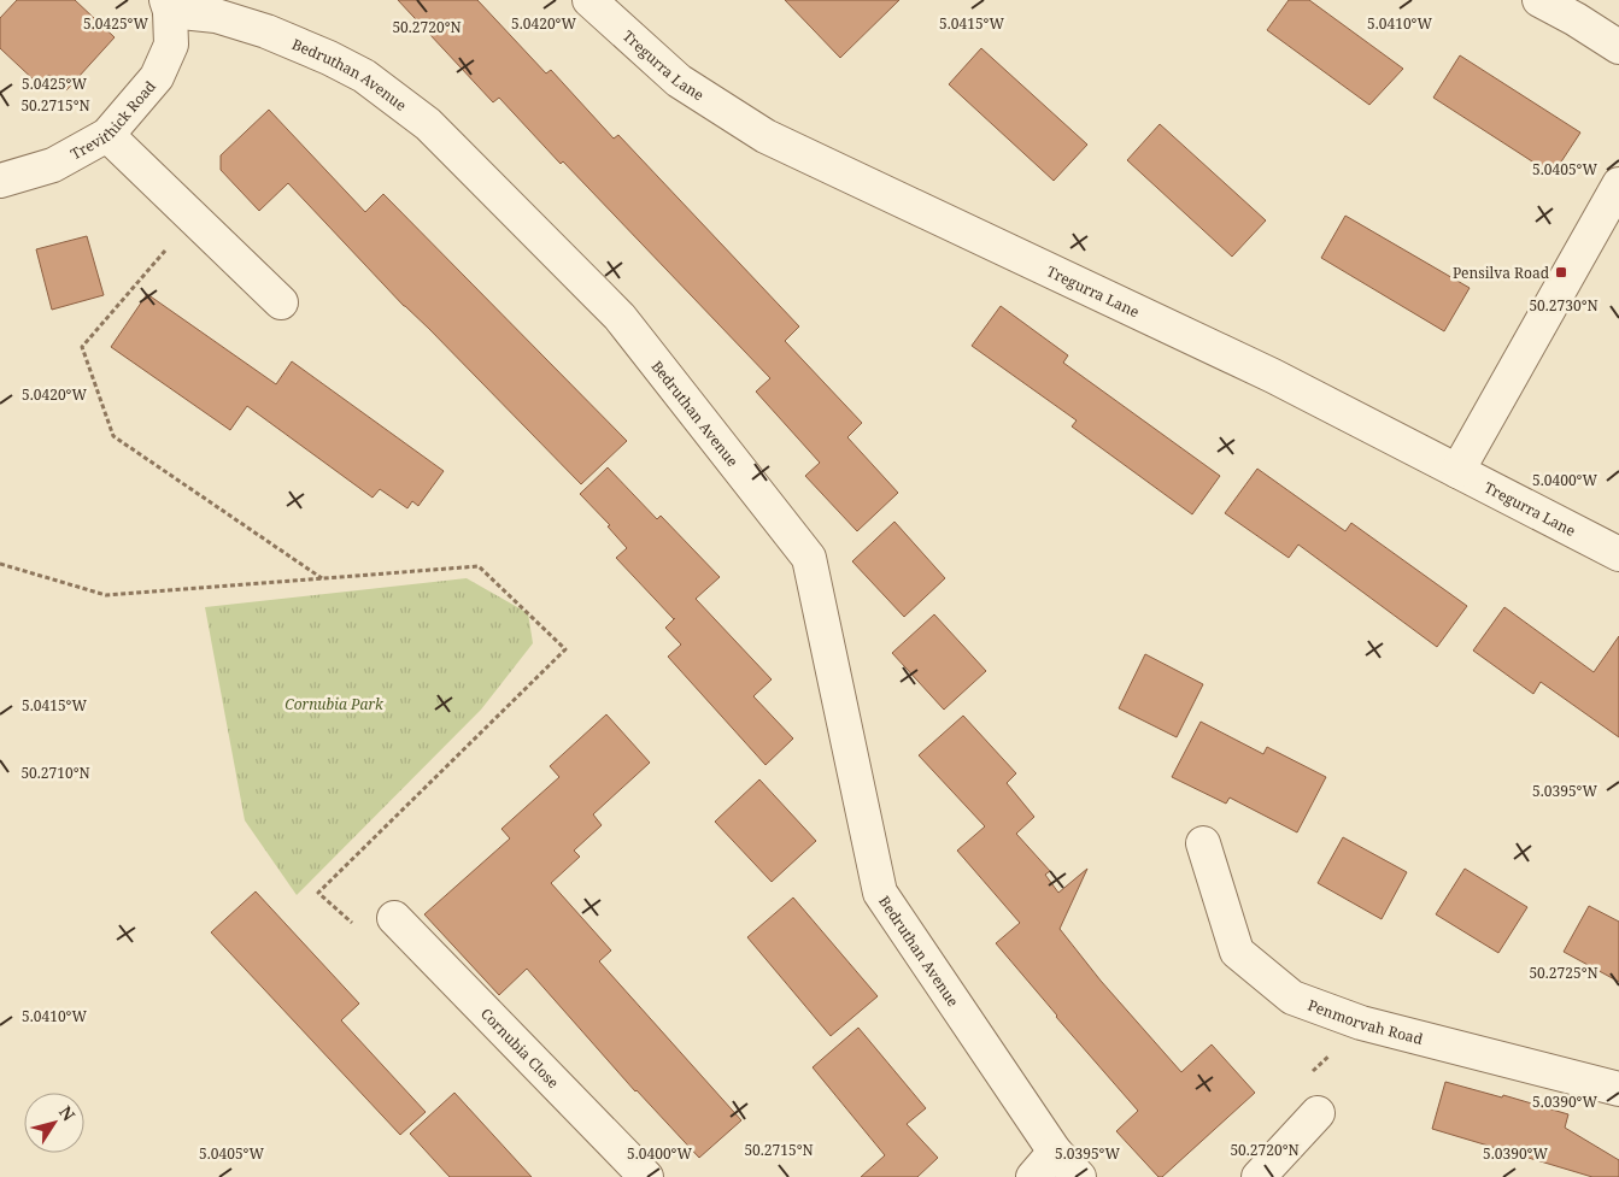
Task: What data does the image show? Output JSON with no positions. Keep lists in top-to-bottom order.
{
  "streets": {
    "street": [
      "Tregurra Lane",
      "Bedruthan Avenue",
      "Trevithick Road",
      "Penmorvah Road",
      "Cornubia Close"
    ]
  },
  "crossings": [
    ["Bedruthan Avenue", "Trevithick Road"]
  ],
  "parks": ["Cornubia Park"],
  "places": {
    "transit": ["Pensilva Road"]
  },
  "north": "top right",
  "coordinates": [
    "5.0415°W",
    "5.0425°W",
    "5.0420°W",
    "5.0410°W",
    "50.2720°N",
    "50.2715°N",
    "5.0405°W",
    "50.2730°N",
    "5.0400°W",
    "50.2710°N",
    "5.0395°W",
    "50.2725°N",
    "5.0390°W"
  ]
}
